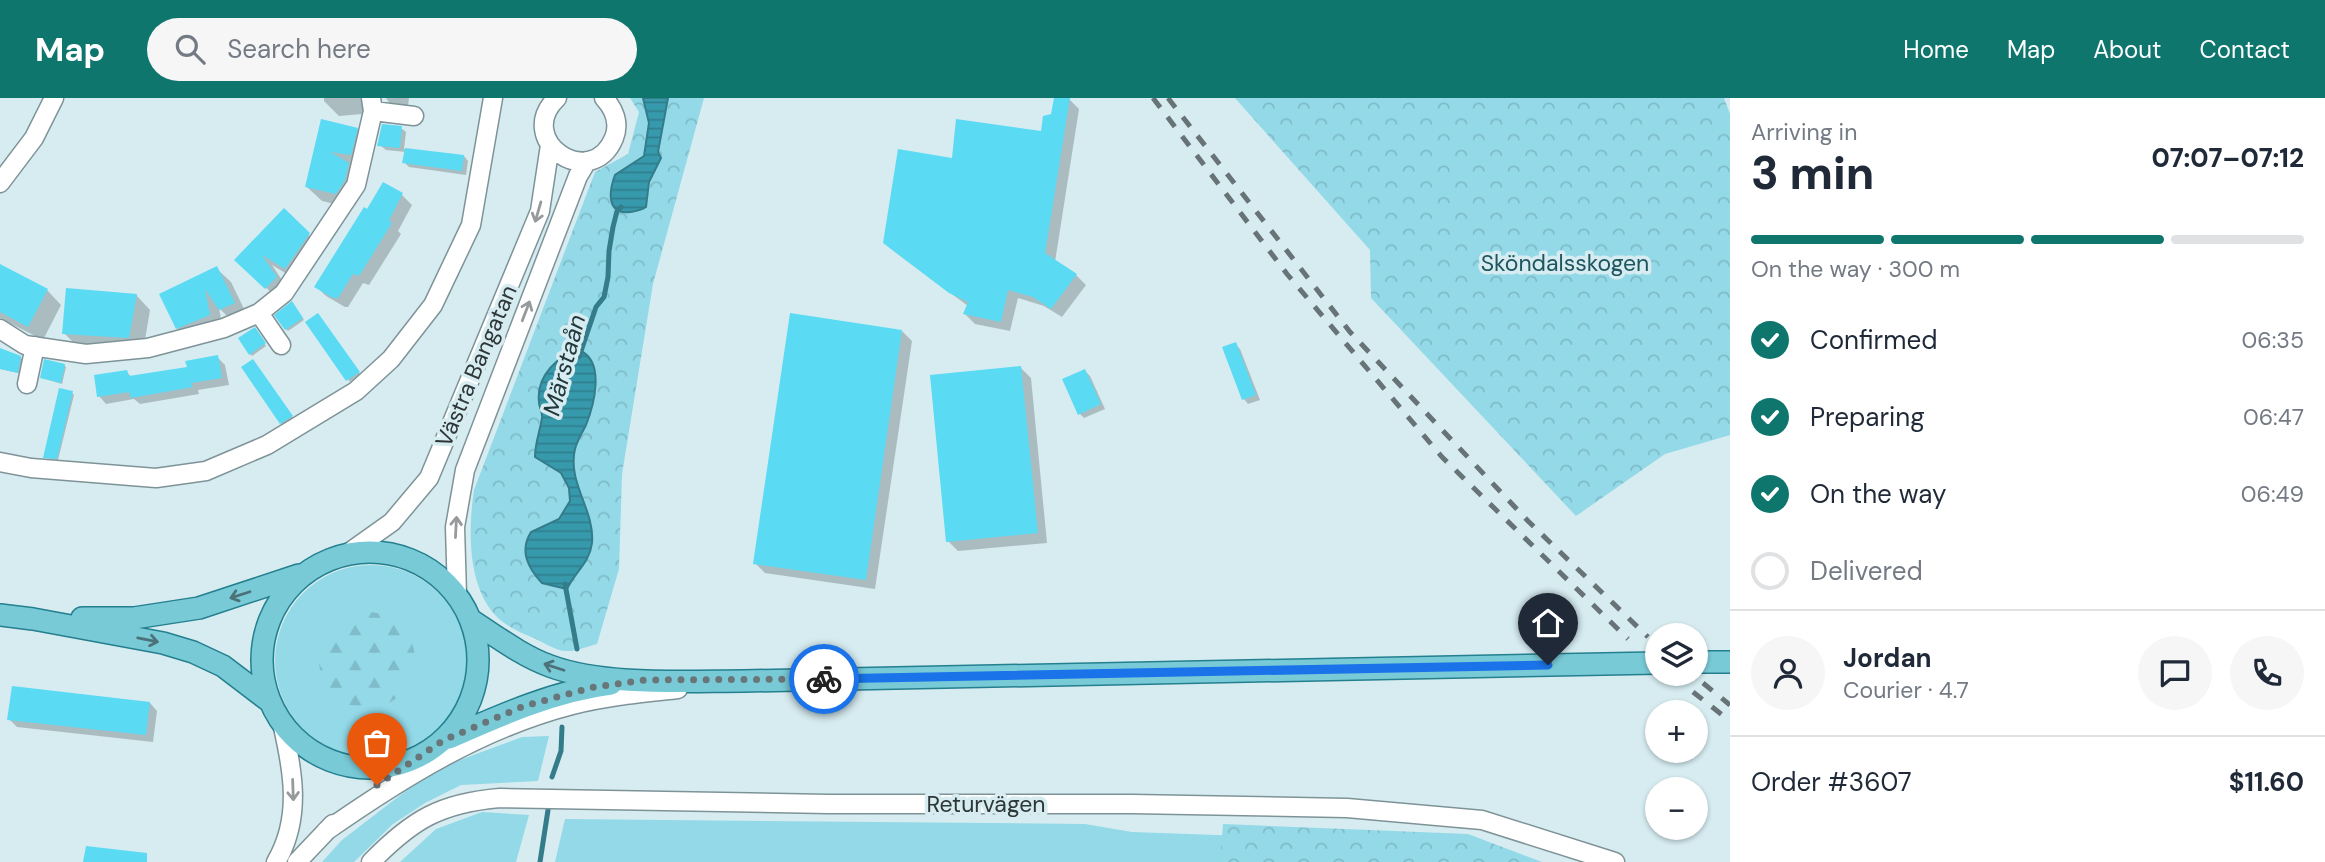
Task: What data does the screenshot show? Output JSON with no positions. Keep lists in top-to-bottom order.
{
  "streets": {
    "street": ["Västra Bangatan", "Returvägen"]
  },
  "water": ["Märstaån"],
  "parks": ["Sköndalsskogen"],
  "page": {
    "header": "Map",
    "search": "Search here",
    "nav": [
      "Home",
      "Map",
      "About",
      "Contact"
    ],
    "heading": ["3 min", "Arriving in", "07:07–07:12"],
    "panel": [
      "Jordan",
      "Courier · 4.7",
      "Order #3607",
      "$11.60"
    ],
    "bar": "On the way · 300 m",
    "list": [
      ["Confirmed", "06:35"],
      ["Preparing", "06:47"],
      ["On the way", "06:49"],
      "Delivered"
    ],
    "map_buttons": ["+", "−"]
  }
}
